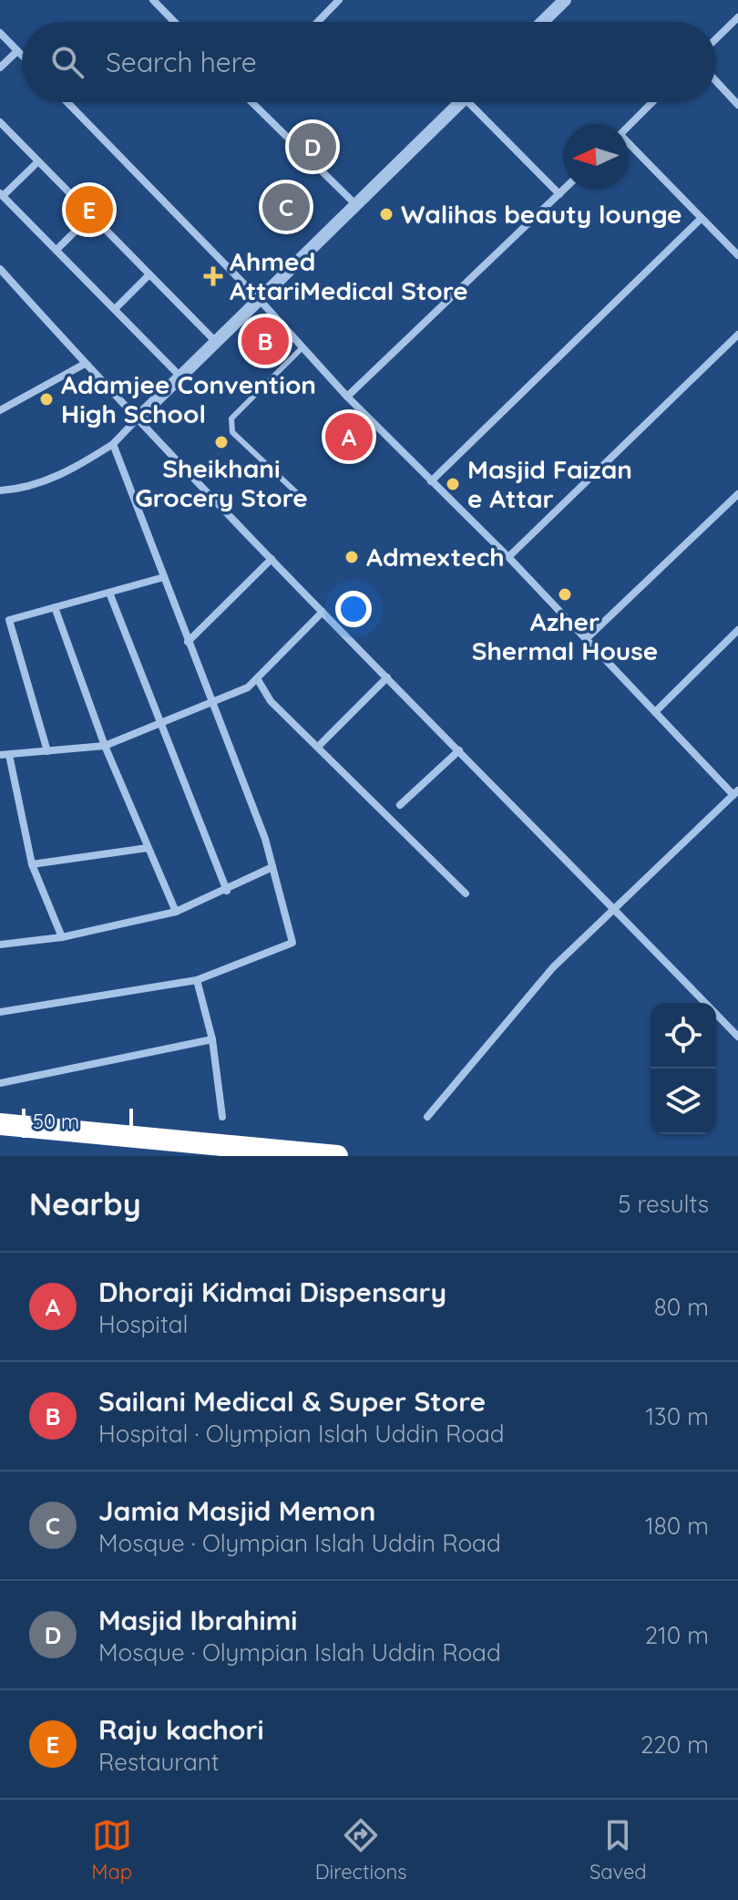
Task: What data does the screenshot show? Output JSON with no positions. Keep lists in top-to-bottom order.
{
  "places": {
    "other": [
      "Walihas beauty lounge",
      "Adamjee Convention High School",
      "Sheikhani Grocery Store",
      "Masjid Faizan e Attar",
      "Admextech",
      "Azher Shermal House"
    ],
    "health": ["Ahmed AttariMedical Store"]
  },
  "scale_bar": "50 m",
  "north": "left",
  "page": {
    "search": "Search here",
    "pins": [
      "D",
      "C",
      "E",
      "B",
      "A"
    ],
    "scale": "50 m",
    "heading": ["Nearby", "5 results"],
    "list": [
      {
        "mark": "A",
        "name": "Dhoraji Kidmai Dispensary",
        "note": "Hospital",
        "value": "80 m"
      },
      {
        "mark": "B",
        "name": "Sailani Medical & Super Store",
        "note": "Hospital · Olympian Islah Uddin Road",
        "value": "130 m"
      },
      {
        "mark": "C",
        "name": "Jamia Masjid Memon",
        "note": "Mosque · Olympian Islah Uddin Road",
        "value": "180 m"
      },
      {
        "mark": "D",
        "name": "Masjid Ibrahimi",
        "note": "Mosque · Olympian Islah Uddin Road",
        "value": "210 m"
      },
      {
        "mark": "E",
        "name": "Raju kachori",
        "note": "Restaurant",
        "value": "220 m"
      }
    ],
    "nav": ["Map", "Directions", "Saved"]
  }
}
